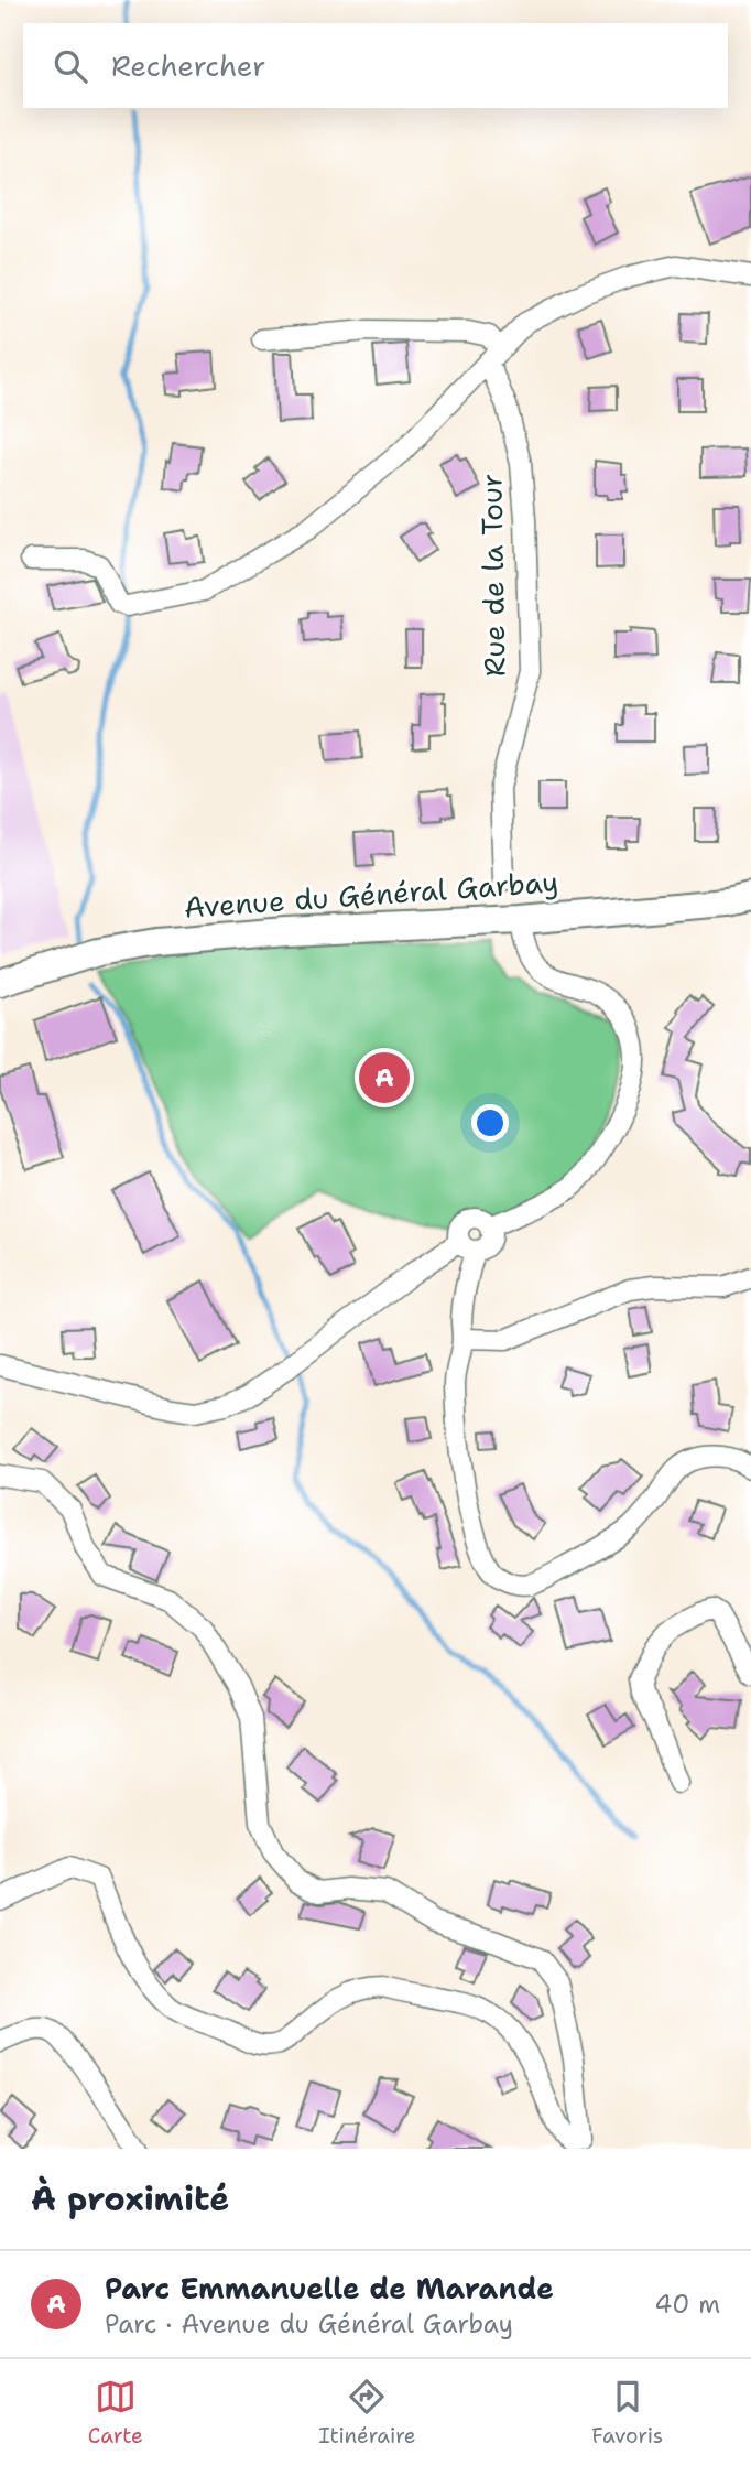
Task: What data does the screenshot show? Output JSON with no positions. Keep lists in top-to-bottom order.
{
  "streets": {
    "main road": ["Avenue du Général Garbay"],
    "street": ["Rue de la Tour"]
  },
  "page": {
    "search": "Rechercher",
    "pins": "A",
    "heading": "À proximité",
    "list": [
      {
        "mark": "A",
        "name": "Parc Emmanuelle de Marande",
        "note": "Parc · Avenue du Général Garbay",
        "value": "40 m"
      }
    ],
    "nav": ["Carte", "Itinéraire", "Favoris"]
  }
}
